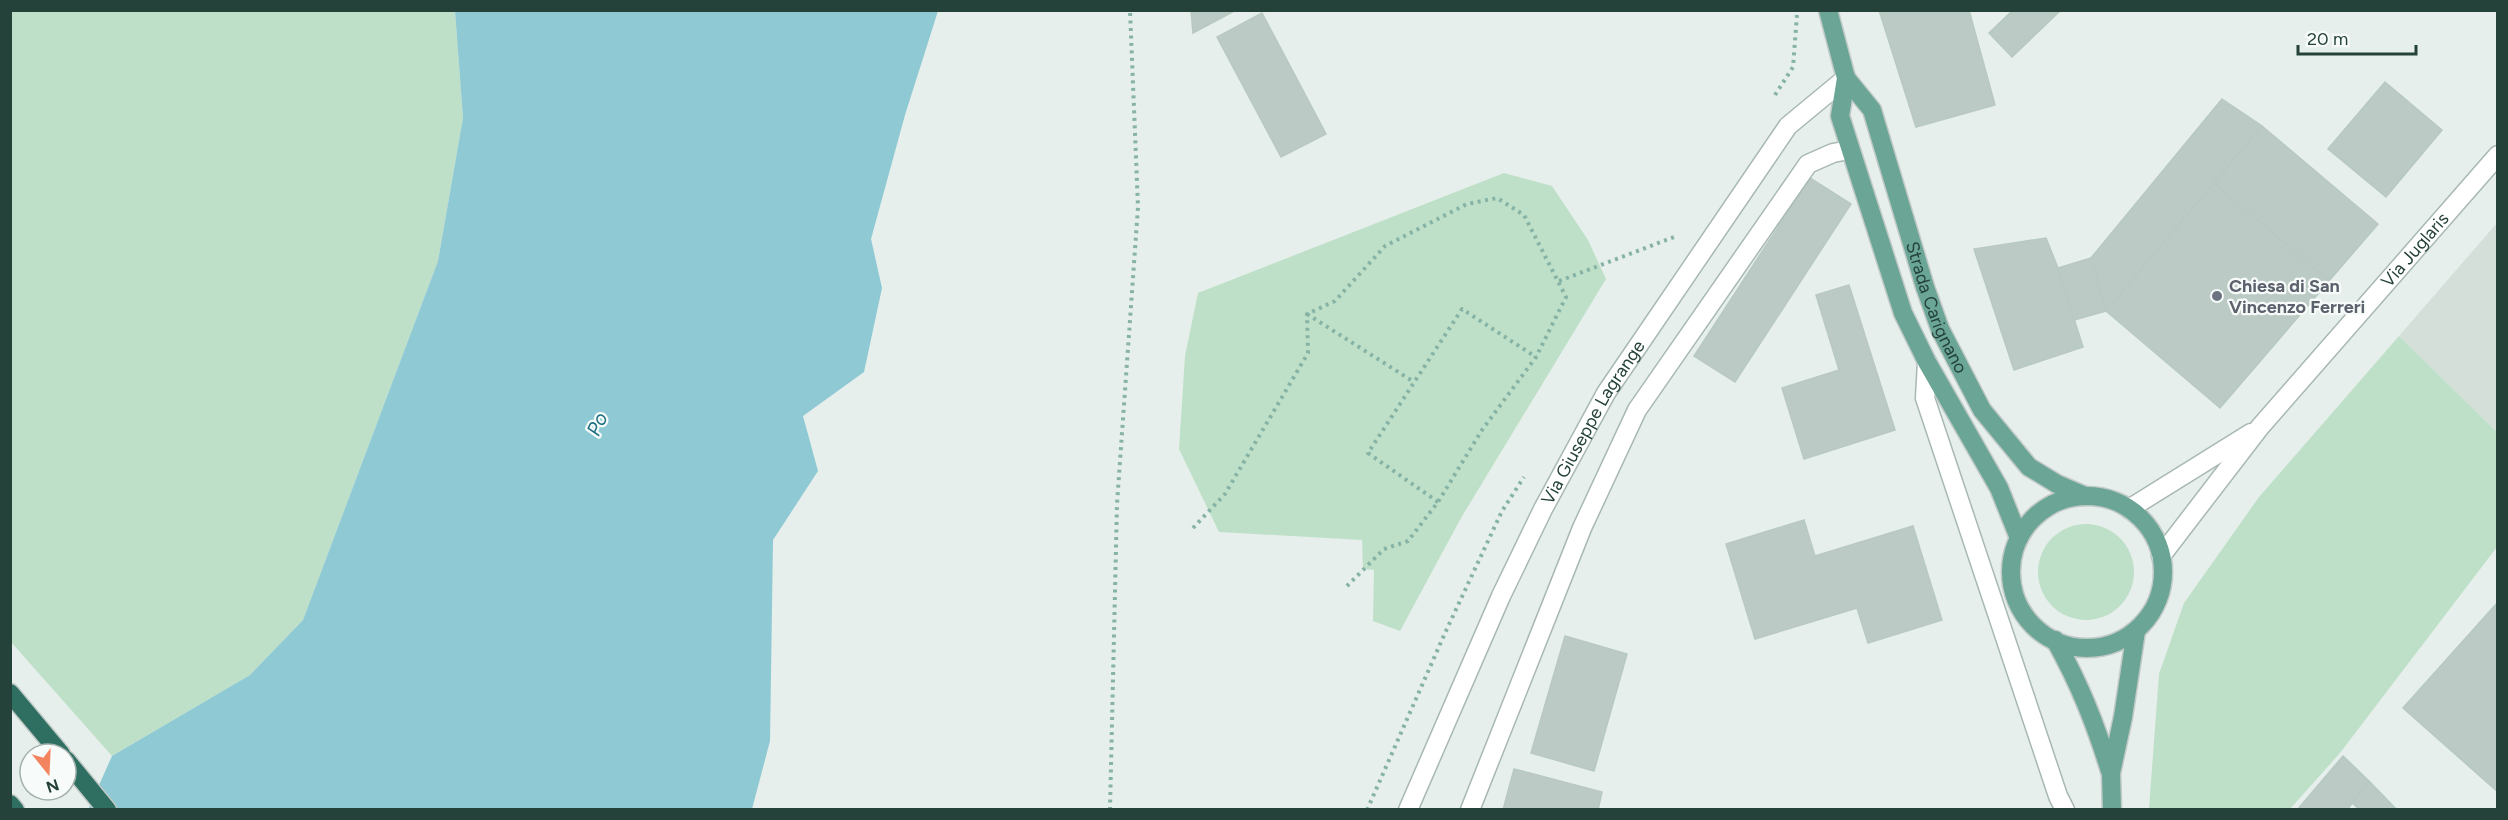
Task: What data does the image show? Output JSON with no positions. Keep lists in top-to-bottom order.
{
  "streets": {
    "main road": ["Strada Carignano"],
    "street": ["Via Juglaris", "Via Giuseppe Lagrange"]
  },
  "crossings": [
    ["Via Juglaris", "Strada Carignano"],
    ["Strada Carignano", "Via Giuseppe Lagrange"]
  ],
  "water": ["Po"],
  "places": ["Chiesa di San Vincenzo Ferreri"],
  "scale_bar": "20 m",
  "north": "bottom"
}
